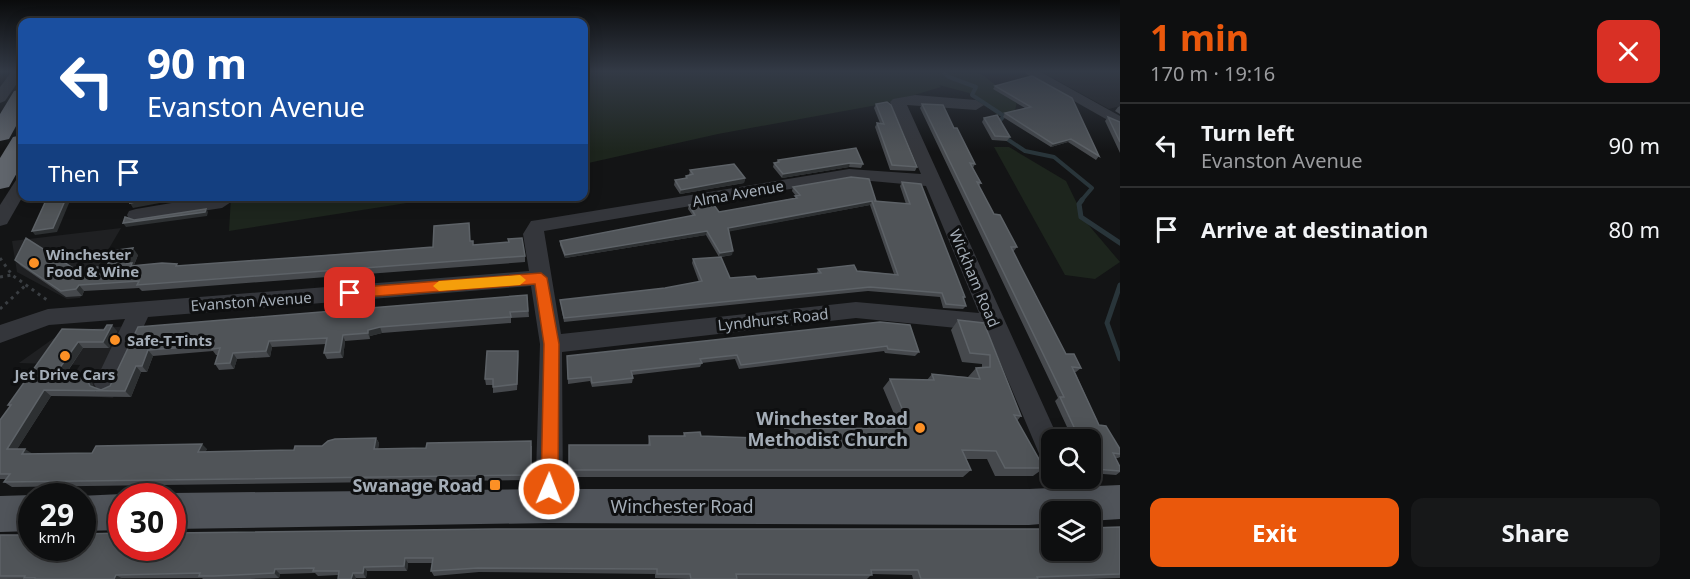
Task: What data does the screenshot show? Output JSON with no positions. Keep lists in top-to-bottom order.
{
  "streets": {
    "main road": ["Winchester Road"],
    "street": [
      "Alma Avenue",
      "Wickham Road",
      "Evanston Avenue",
      "Lyndhurst Road"
    ]
  },
  "crossings": [
    ["Alma Avenue", "Wickham Road"],
    ["Alma Avenue", "Evanston Avenue"],
    ["Wickham Road", "Lyndhurst Road"]
  ],
  "places": {
    "other": [
      "Winchester Food & Wine",
      "Safe-T-Tints",
      "Jet Drive Cars",
      "Winchester Road Methodist Church"
    ],
    "transit": ["Swanage Road"]
  },
  "page": {
    "heading": ["1 min", "170 m · 19:16"],
    "turn": ["90 m", "Evanston Avenue"],
    "list": [
      {
        "name": "Turn left",
        "note": "Evanston Avenue",
        "value": "90 m"
      },
      {
        "name": "Arrive at destination",
        "value": "80 m"
      }
    ],
    "then": "Then",
    "speed": "29 km/h",
    "limit": "30",
    "buttons": ["Exit", "Share"]
  }
}
